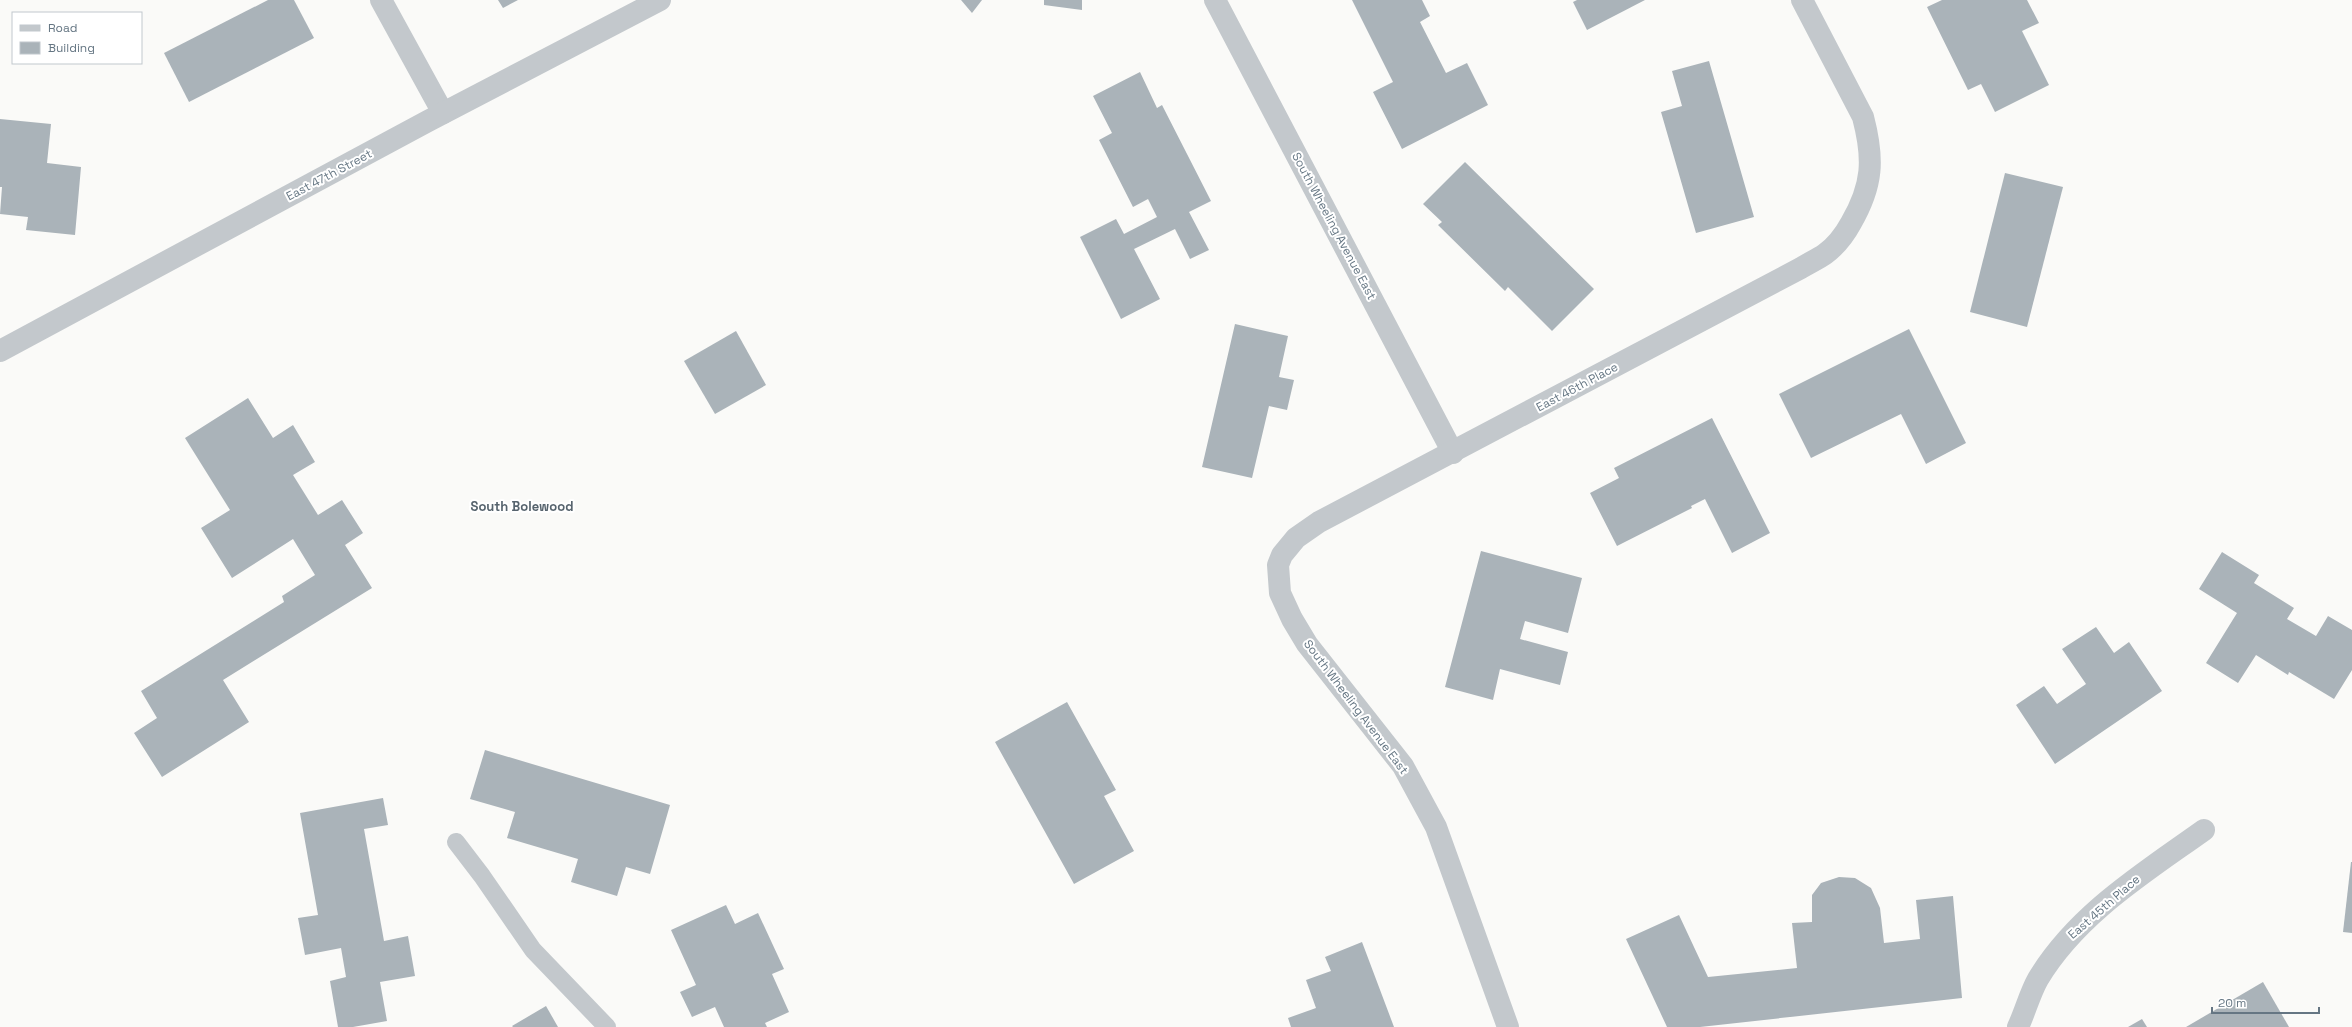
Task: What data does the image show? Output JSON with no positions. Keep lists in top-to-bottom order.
{
  "streets": {
    "street": [
      "East 47th Street",
      "South Wheeling Avenue East",
      "East 46th Place",
      "East 45th Place"
    ]
  },
  "crossings": [
    ["South Wheeling Avenue East", "East 46th Place"]
  ],
  "districts": ["South Bolewood"],
  "legend": ["Road", "Building"],
  "scale_bar": "20 m"
}
